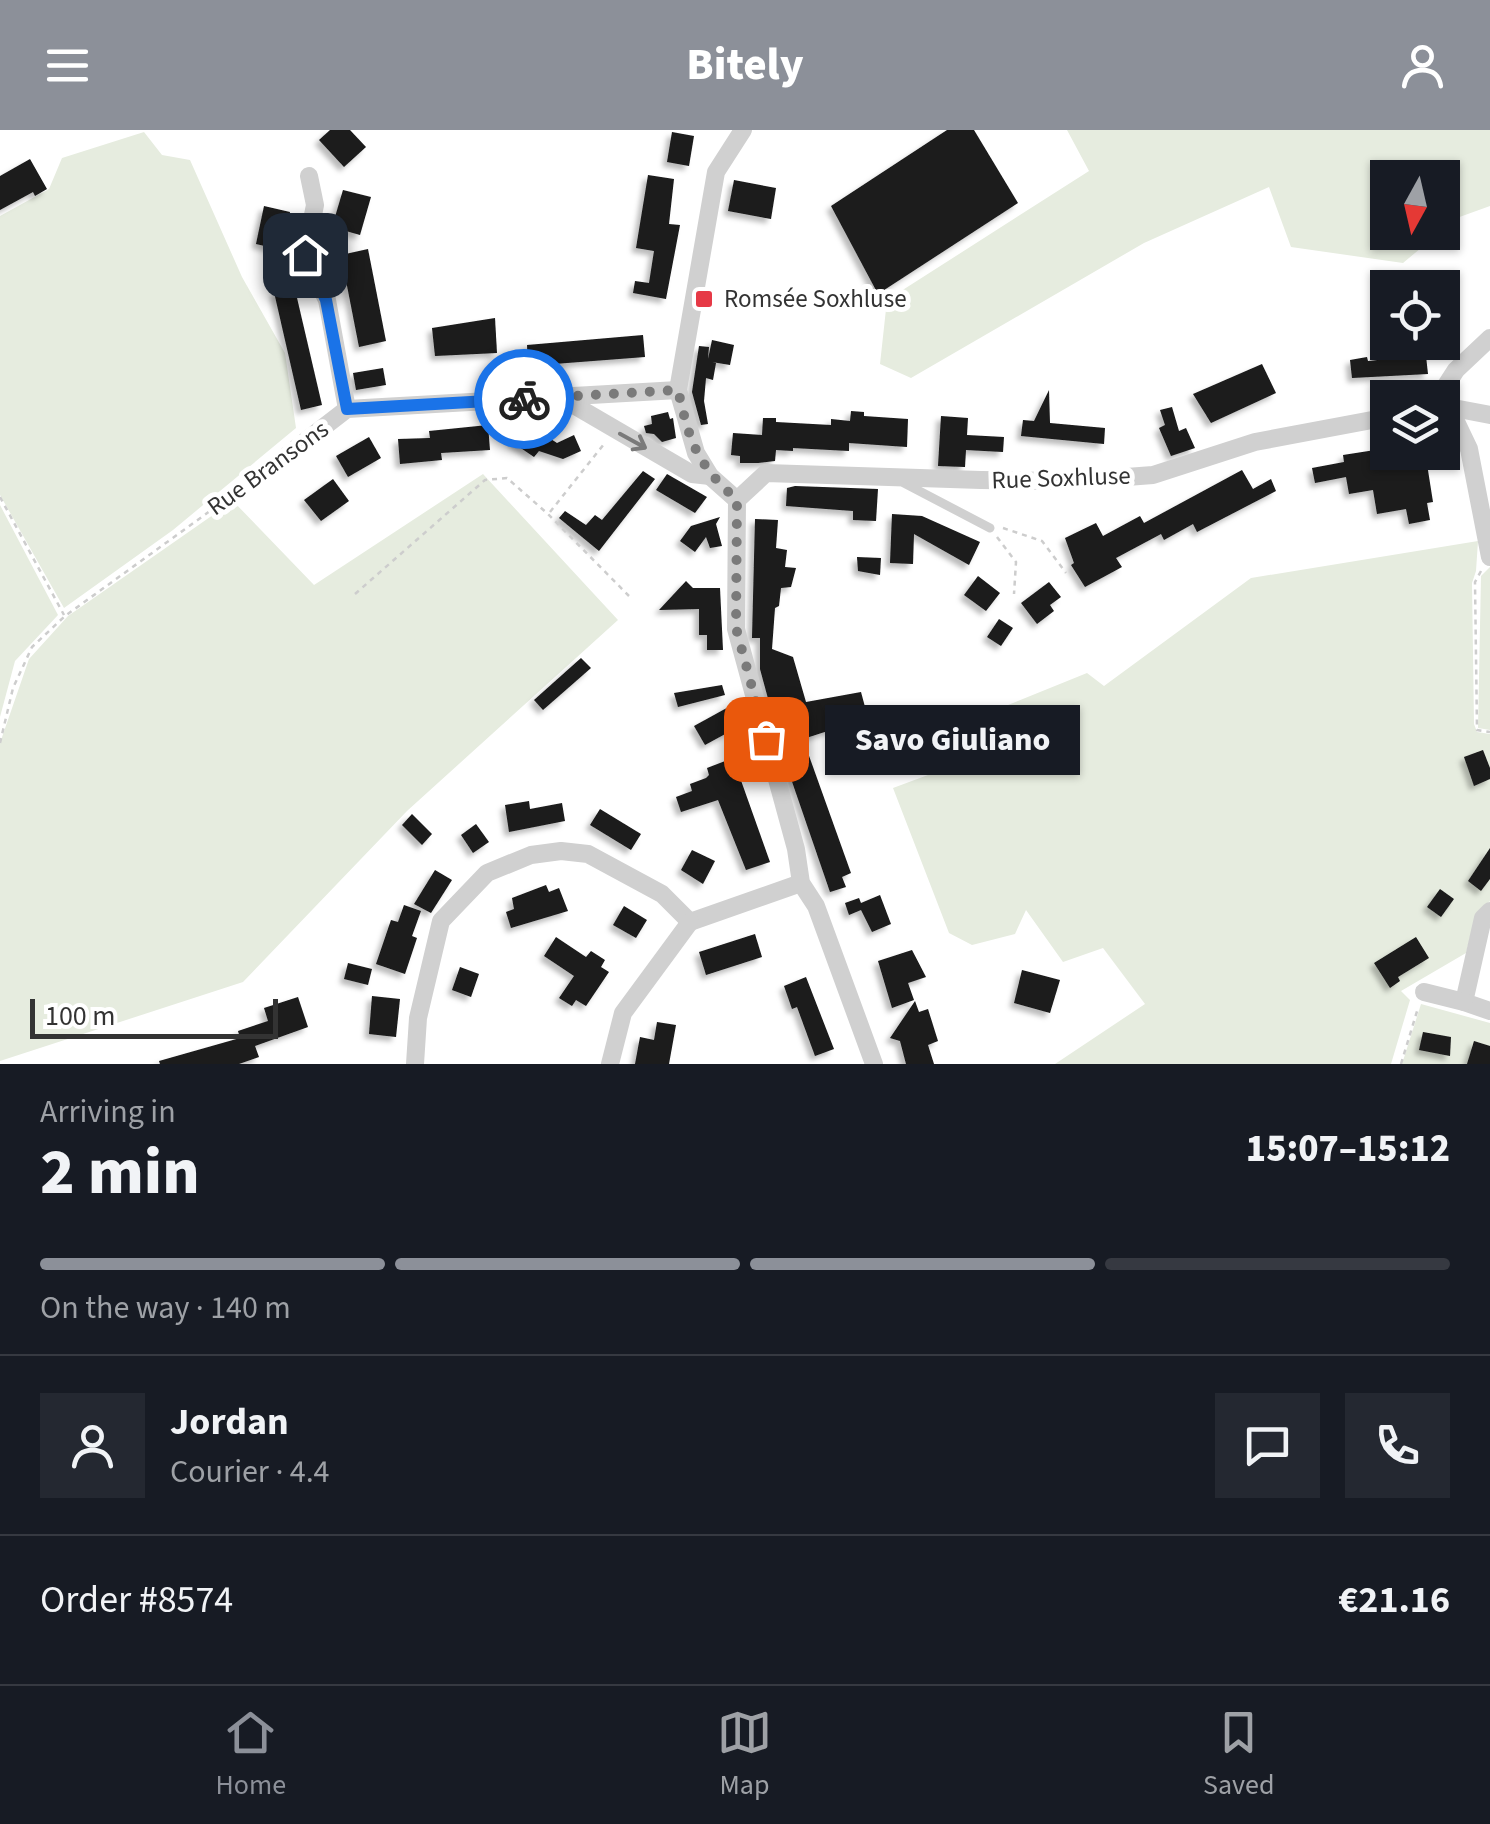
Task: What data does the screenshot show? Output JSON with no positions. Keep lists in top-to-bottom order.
{
  "streets": {
    "street": ["Rue Bransons", "Rue Soxhluse"]
  },
  "places": {
    "transit": ["Romsée Soxhluse"],
    "other": ["Savo Giuliano"]
  },
  "scale_bar": "100 m",
  "north": "bottom",
  "page": {
    "header": "Bitely",
    "bubble": "Savo Giuliano",
    "scale": "100 m",
    "heading": ["2 min", "Arriving in", "15:07–15:12"],
    "panel": [
      "Jordan",
      "Courier · 4.4",
      "Order #8574",
      "€21.16"
    ],
    "bar": "On the way · 140 m",
    "tabs": ["Home", "Map", "Saved"]
  }
}
